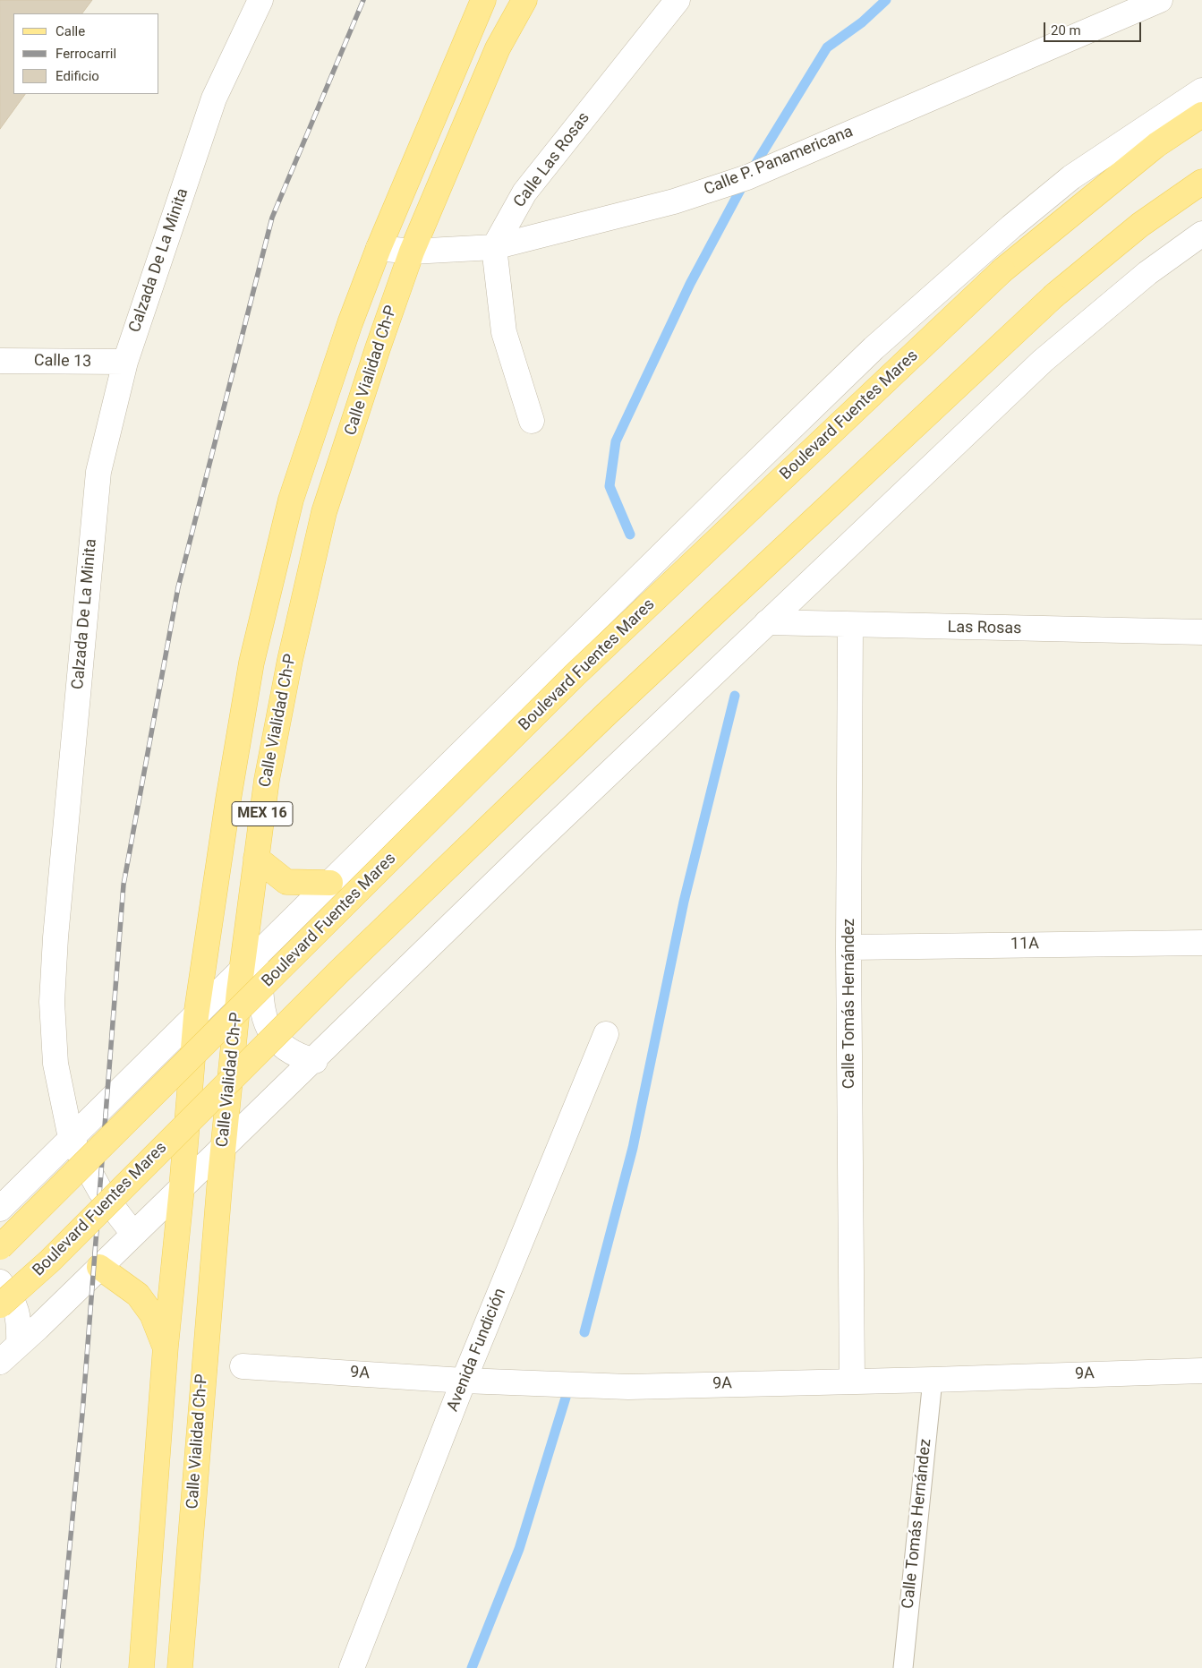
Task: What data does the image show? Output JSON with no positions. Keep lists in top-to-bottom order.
{
  "streets": {
    "main road": ["Calle Vialidad Ch-P", "Boulevard Fuentes Mares", "MEX 16"],
    "street": [
      "Calle Las Rosas",
      "Calle P. Panamericana",
      "Calzada De La Minita",
      "Calle 13",
      "Las Rosas",
      "11A",
      "Calle Tomás Hernández",
      "Avenida Fundición",
      "9A"
    ]
  },
  "crossings": [
    ["Calle Las Rosas", "Calle P. Panamericana"],
    ["Calle P. Panamericana", "Calle Vialidad Ch-P"],
    ["Calle P. Panamericana", "MEX 16"],
    ["Calzada De La Minita", "Calle 13"],
    ["Las Rosas", "Calle Tomás Hernández"],
    ["11A", "Calle Tomás Hernández"],
    ["Calle Tomás Hernández", "9A"],
    ["Avenida Fundición", "9A"]
  ],
  "legend": ["Calle", "Ferrocarril", "Edificio"],
  "scale_bar": "20 m"
}
